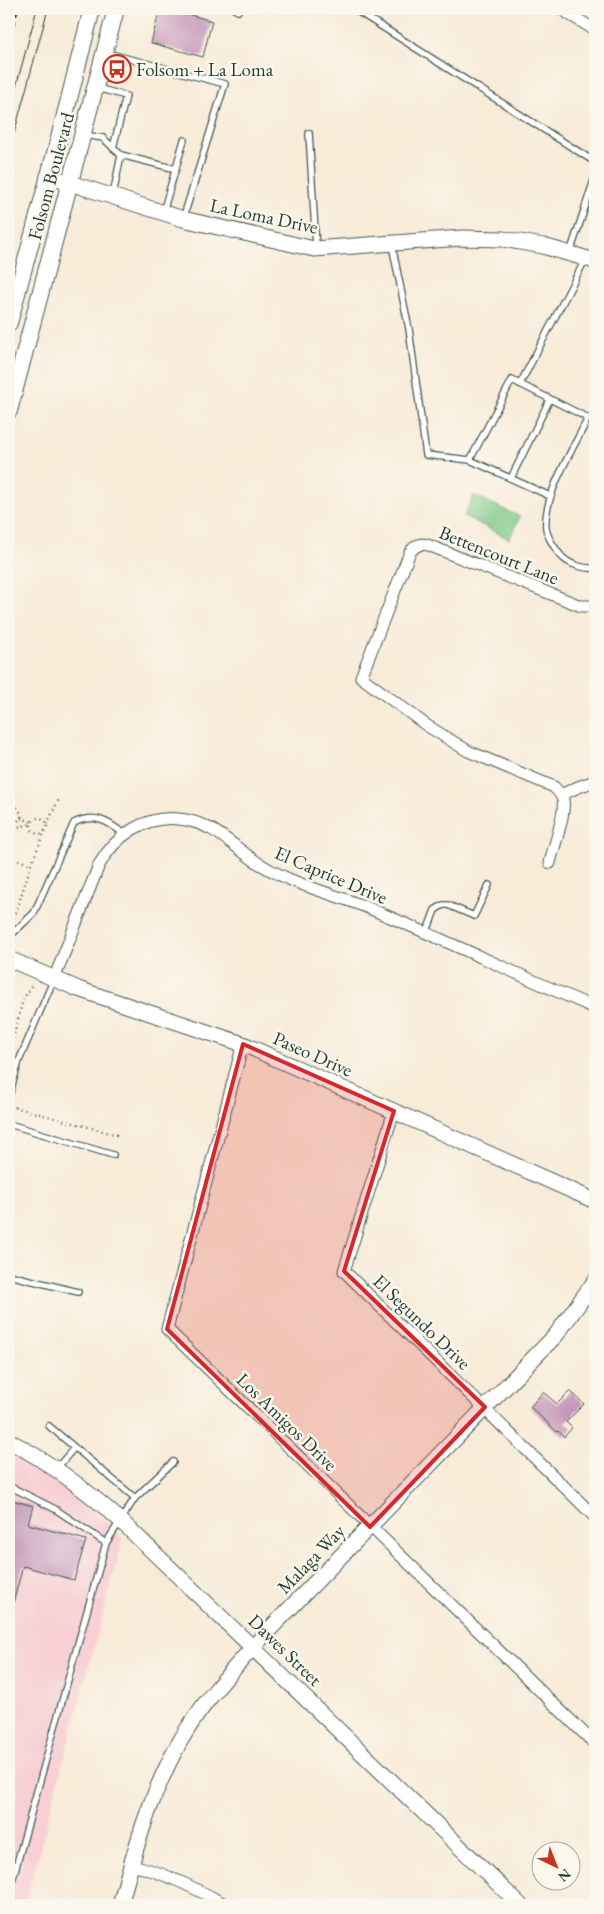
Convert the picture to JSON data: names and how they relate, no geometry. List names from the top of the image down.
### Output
{
  "streets": {
    "main road": ["Folsom Boulevard"],
    "street": [
      "La Loma Drive",
      "Bettencourt Lane",
      "El Caprice Drive",
      "Paseo Drive",
      "El Segundo Drive",
      "Los Amigos Drive",
      "Malaga Way",
      "Dawes Street"
    ]
  },
  "crossings": [
    ["Folsom Boulevard", "La Loma Drive"],
    ["El Caprice Drive", "Paseo Drive"],
    ["Paseo Drive", "El Segundo Drive"],
    ["Paseo Drive", "Los Amigos Drive"],
    ["El Segundo Drive", "Malaga Way"],
    ["Los Amigos Drive", "Malaga Way"],
    ["Malaga Way", "Dawes Street"]
  ],
  "places": {
    "bus stop": ["Folsom + La Loma"]
  },
  "north": "bottom right"
}
